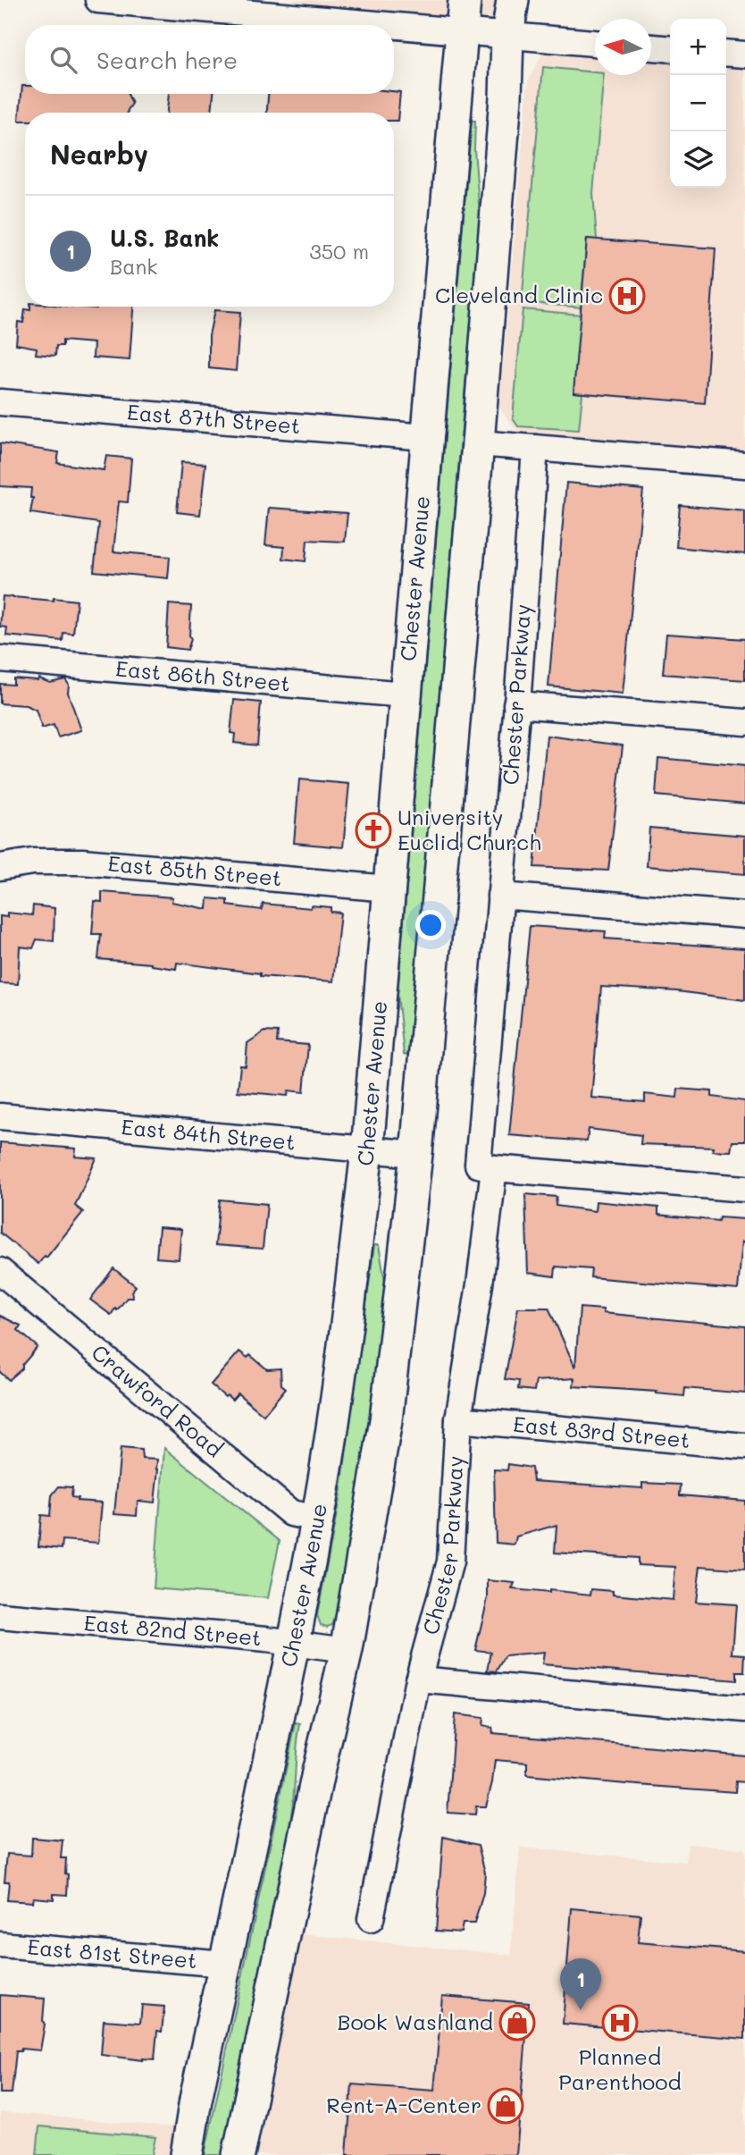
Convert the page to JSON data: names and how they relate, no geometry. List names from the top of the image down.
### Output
{
  "streets": {
    "main road": ["Chester Avenue"],
    "street": [
      "East 87th Street",
      "East 86th Street",
      "Chester Parkway",
      "East 85th Street",
      "East 84th Street",
      "Crawford Road",
      "East 83rd Street",
      "East 82nd Street",
      "East 81st Street"
    ]
  },
  "crossings": [
    ["East 87th Street", "Chester Avenue"],
    ["Chester Avenue", "East 86th Street"],
    ["Chester Avenue", "East 85th Street"],
    ["Chester Avenue", "East 84th Street"],
    ["Chester Avenue", "Crawford Road"],
    ["Chester Avenue", "East 82nd Street"],
    ["Chester Avenue", "East 81st Street"],
    ["Chester Parkway", "East 83rd Street"]
  ],
  "places": {
    "hospital": ["Cleveland Clinic", "Planned Parenthood"],
    "church": ["University Euclid Church"],
    "shop": ["Book Washland", "Rent-A-Center"]
  },
  "north": "left",
  "page": {
    "map_buttons": ["+", "−"],
    "search": "Search here",
    "heading": "Nearby",
    "list": [
      {
        "mark": "1",
        "name": "U.S. Bank",
        "note": "Bank",
        "value": "350 m"
      }
    ],
    "pins": "1"
  }
}
